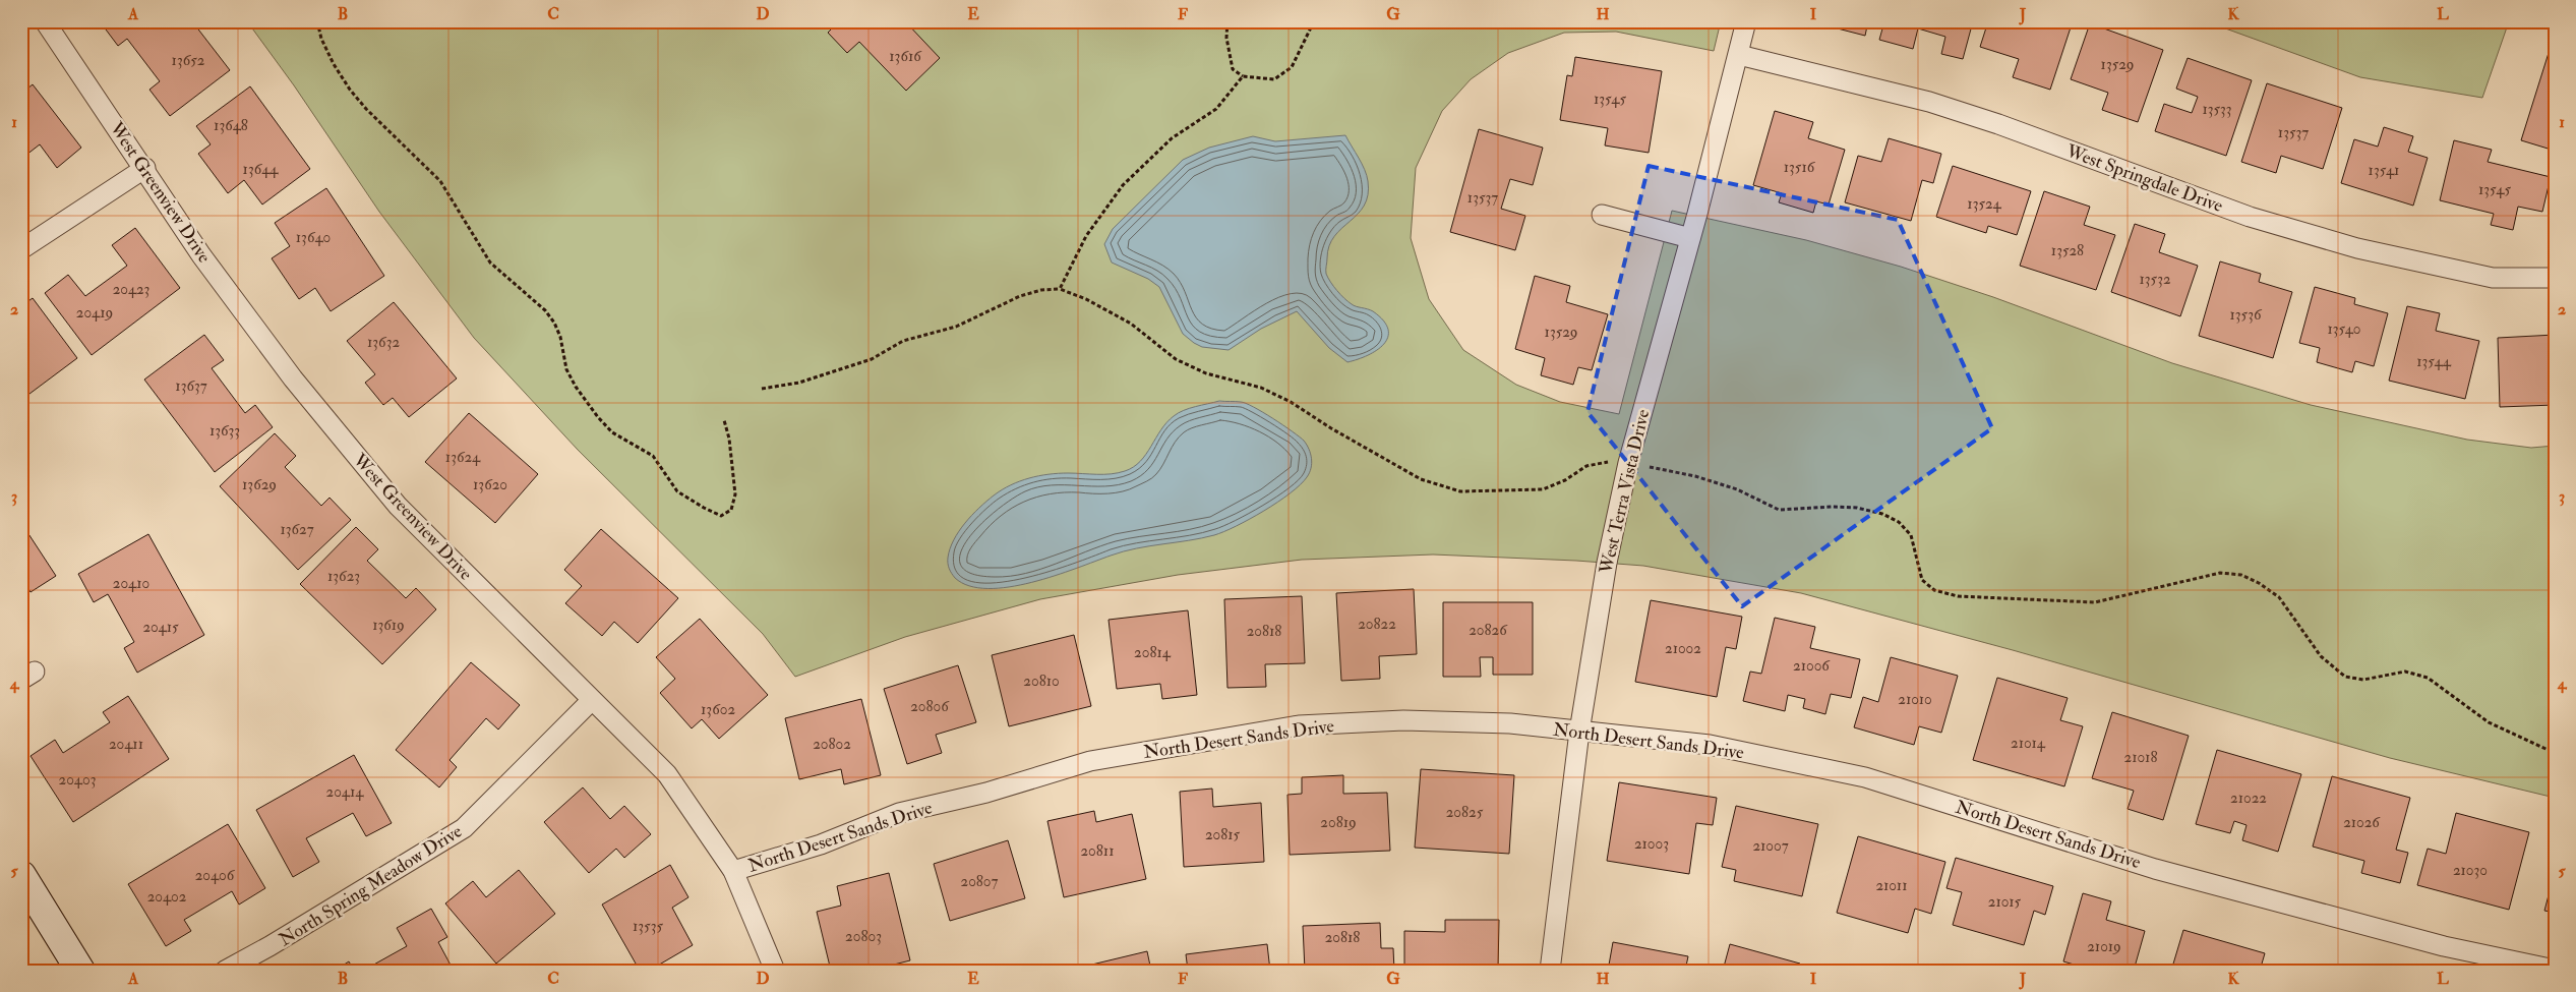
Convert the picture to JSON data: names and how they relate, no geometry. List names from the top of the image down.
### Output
{
  "streets": {
    "street": [
      "West Springdale Drive",
      "West Greenview Drive",
      "West Terra Vista Drive",
      "North Desert Sands Drive",
      "North Spring Meadow Drive"
    ]
  },
  "crossings": [
    ["West Springdale Drive", "West Terra Vista Drive"],
    ["West Greenview Drive", "North Desert Sands Drive"],
    ["West Greenview Drive", "North Spring Meadow Drive"],
    ["West Terra Vista Drive", "North Desert Sands Drive"]
  ],
  "house_numbers": [
    "13616",
    "13652",
    "13529",
    "13545",
    "13533",
    "13648",
    "13537",
    "13516",
    "13644",
    "13541",
    "13545",
    "13537",
    "13524",
    "13640",
    "13528",
    "13532",
    "20423",
    "20419",
    "13536",
    "13540",
    "13529",
    "13632",
    "13544",
    "13637",
    "13633",
    "13624",
    "13629",
    "13620",
    "13627",
    "13623",
    "20410",
    "20822",
    "13619",
    "20415",
    "20826",
    "20818",
    "21002",
    "20814",
    "21006",
    "20810",
    "21010",
    "20806",
    "13602",
    "21014",
    "20411",
    "20802",
    "21018",
    "20403",
    "20414",
    "21022",
    "20825",
    "20819",
    "21026",
    "20815",
    "21003",
    "21007",
    "20811",
    "21030",
    "20406",
    "20807",
    "21011",
    "20402",
    "21015",
    "13535",
    "20803",
    "20818",
    "21019"
  ],
  "grid": {
    "columns": [
      "A",
      "B",
      "C",
      "D",
      "E",
      "F",
      "G",
      "H",
      "I",
      "J",
      "K",
      "L"
    ],
    "rows": [
      "1",
      "2",
      "3",
      "4",
      "5"
    ]
  }
}
